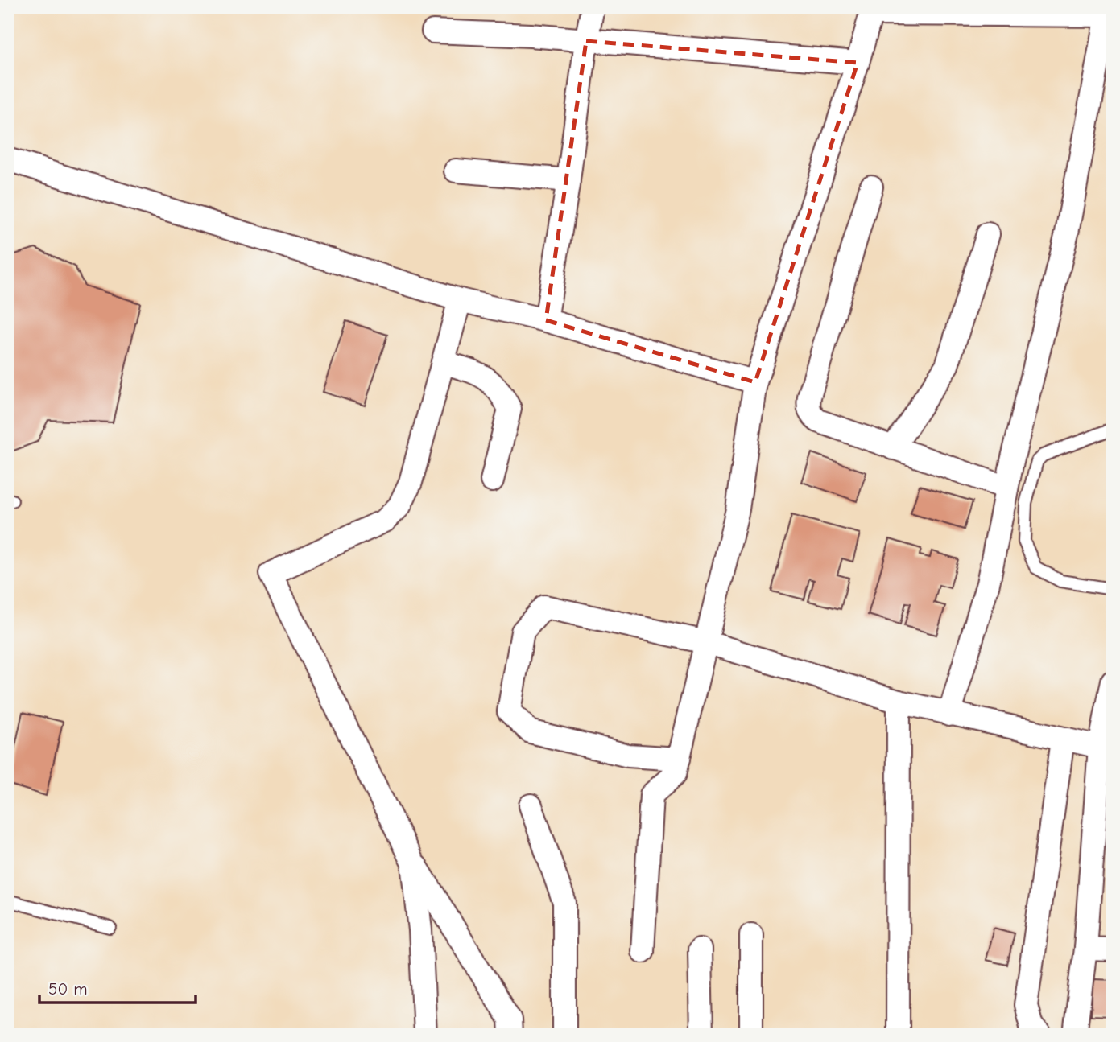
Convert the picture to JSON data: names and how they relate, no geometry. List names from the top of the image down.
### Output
{
  "scale_bar": "50 m"
}
